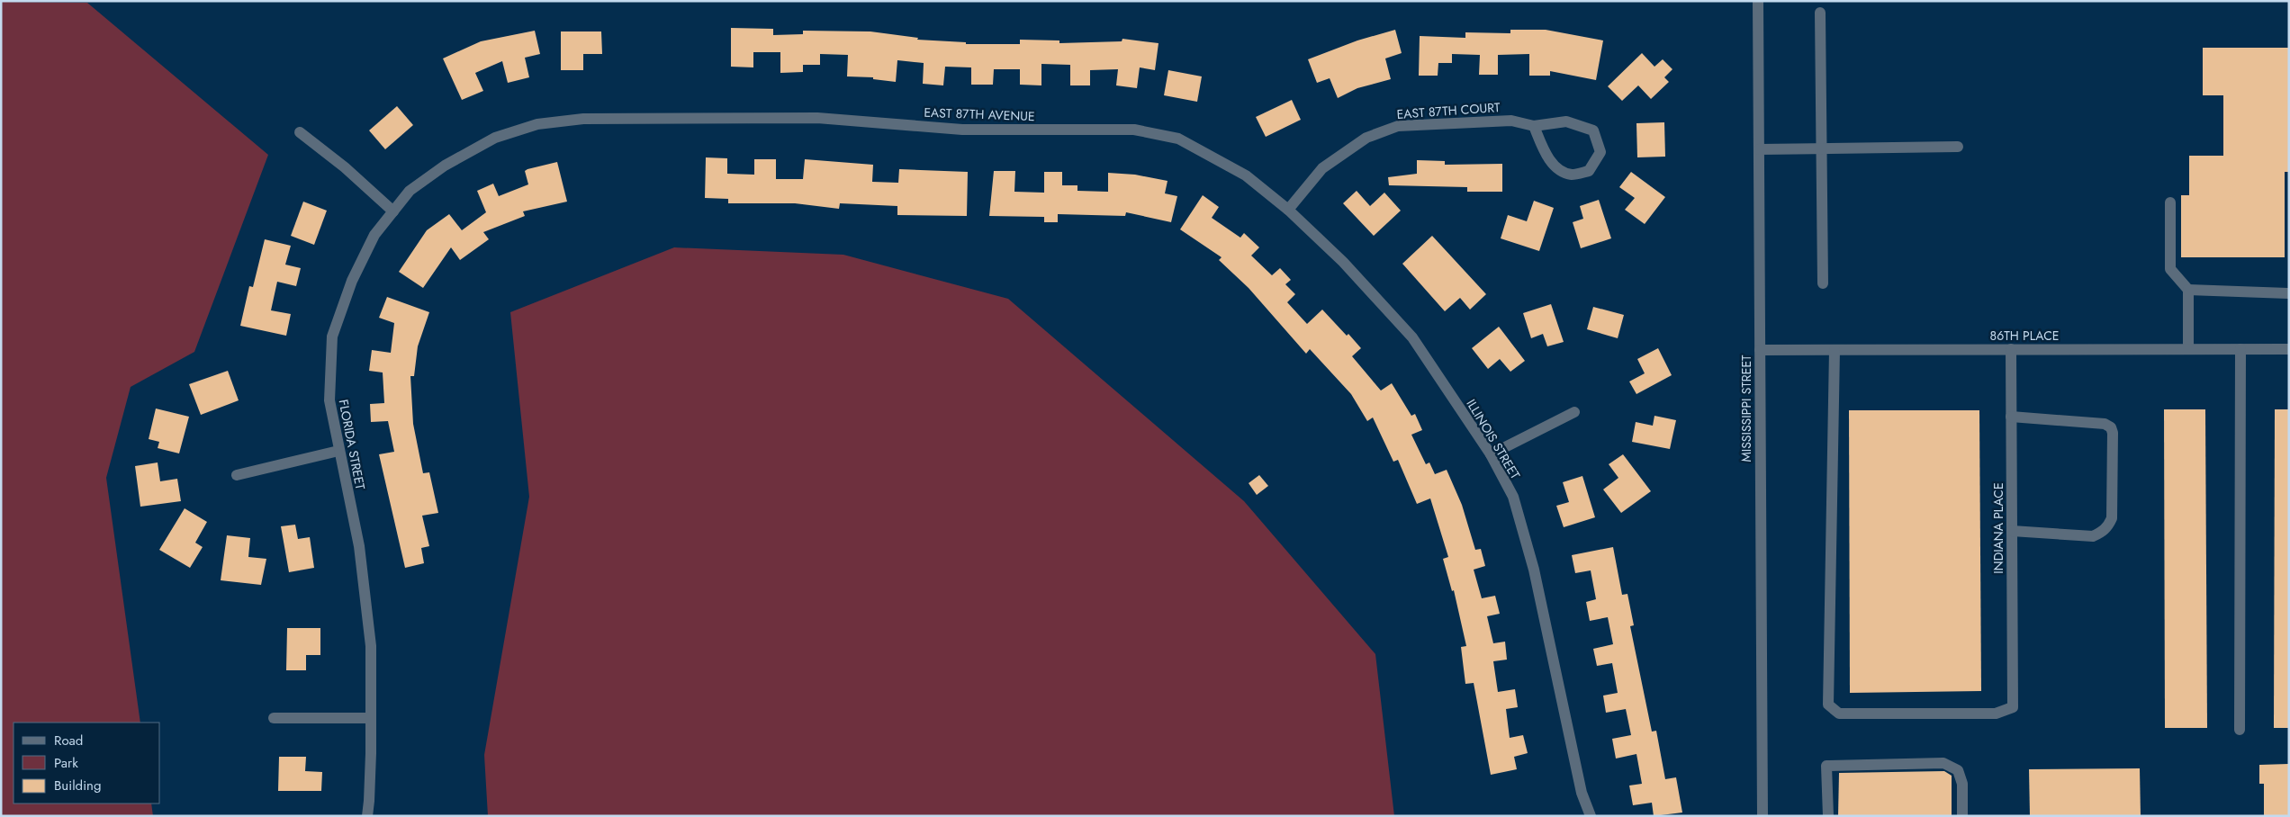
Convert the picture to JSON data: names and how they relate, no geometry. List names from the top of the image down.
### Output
{
  "streets": {
    "street": [
      "EAST 87TH COURT",
      "EAST 87TH AVENUE",
      "86TH PLACE",
      "MISSISSIPPI STREET",
      "ILLINOIS STREET",
      "FLORIDA STREET",
      "INDIANA PLACE"
    ]
  },
  "crossings": [
    ["EAST 87TH COURT", "EAST 87TH AVENUE"],
    ["EAST 87TH COURT", "ILLINOIS STREET"],
    ["EAST 87TH AVENUE", "ILLINOIS STREET"],
    ["EAST 87TH AVENUE", "FLORIDA STREET"],
    ["86TH PLACE", "MISSISSIPPI STREET"],
    ["86TH PLACE", "INDIANA PLACE"]
  ],
  "legend": ["Road", "Park", "Building"]
}
